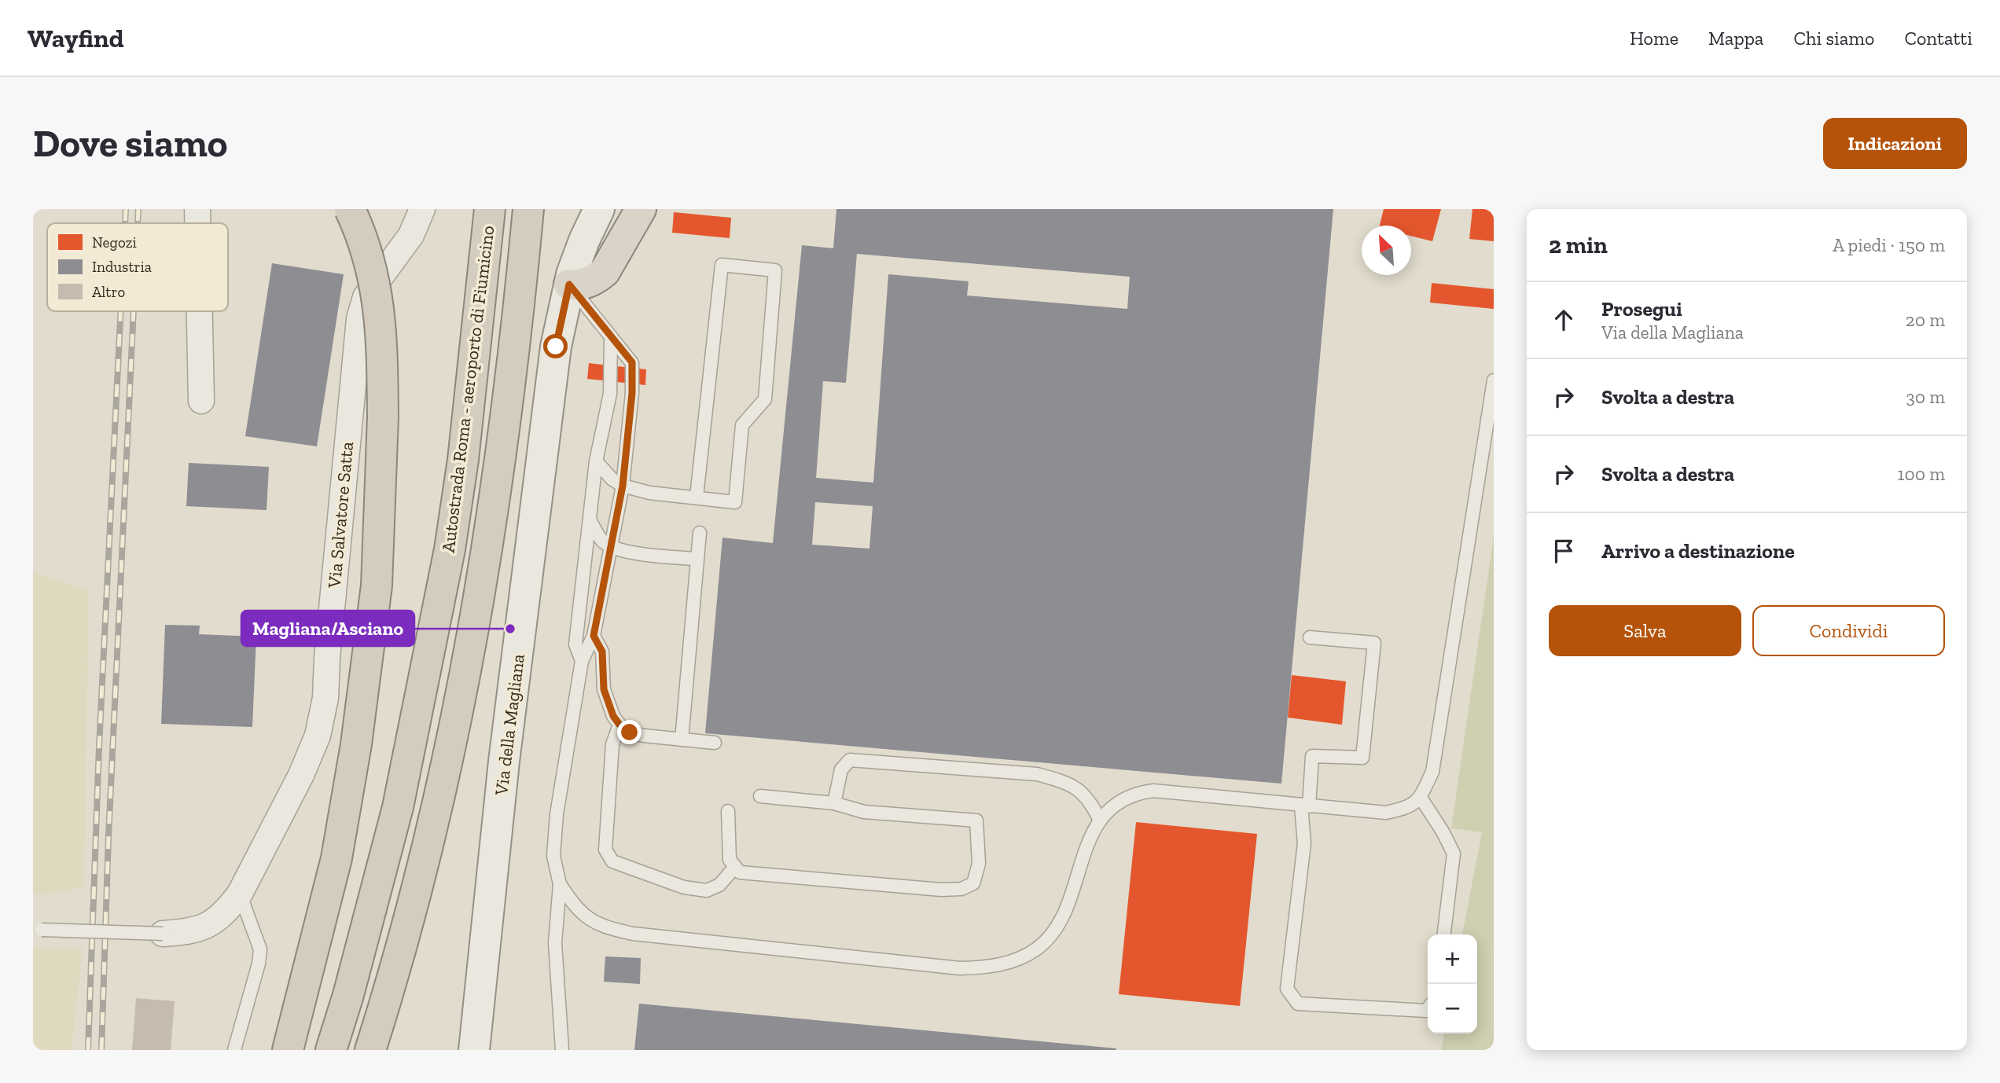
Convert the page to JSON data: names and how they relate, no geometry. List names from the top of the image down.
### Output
{
  "streets": {
    "highway": ["Autostrada Roma - aeroporto di Fiumicino"],
    "main road": ["Via della Magliana"],
    "street": ["Via Salvatore Satta"]
  },
  "places": ["Magliana/Asciano"],
  "legend": ["Negozi", "Industria", "Altro"],
  "north": "top left",
  "page": {
    "header": "Wayfind",
    "nav": [
      "Home",
      "Mappa",
      "Chi siamo",
      "Contatti"
    ],
    "buttons": [
      "Indicazioni",
      ["Salva", "Condividi"]
    ],
    "title": "Dove siamo",
    "heading": ["2 min", "A piedi · 150 m"],
    "list": [
      ["Prosegui", "Via della Magliana", "20 m"],
      ["Svolta a destra", "30 m"],
      ["Svolta a destra", "100 m"],
      "Arrivo a destinazione"
    ],
    "map_buttons": ["+", "−"]
  }
}
